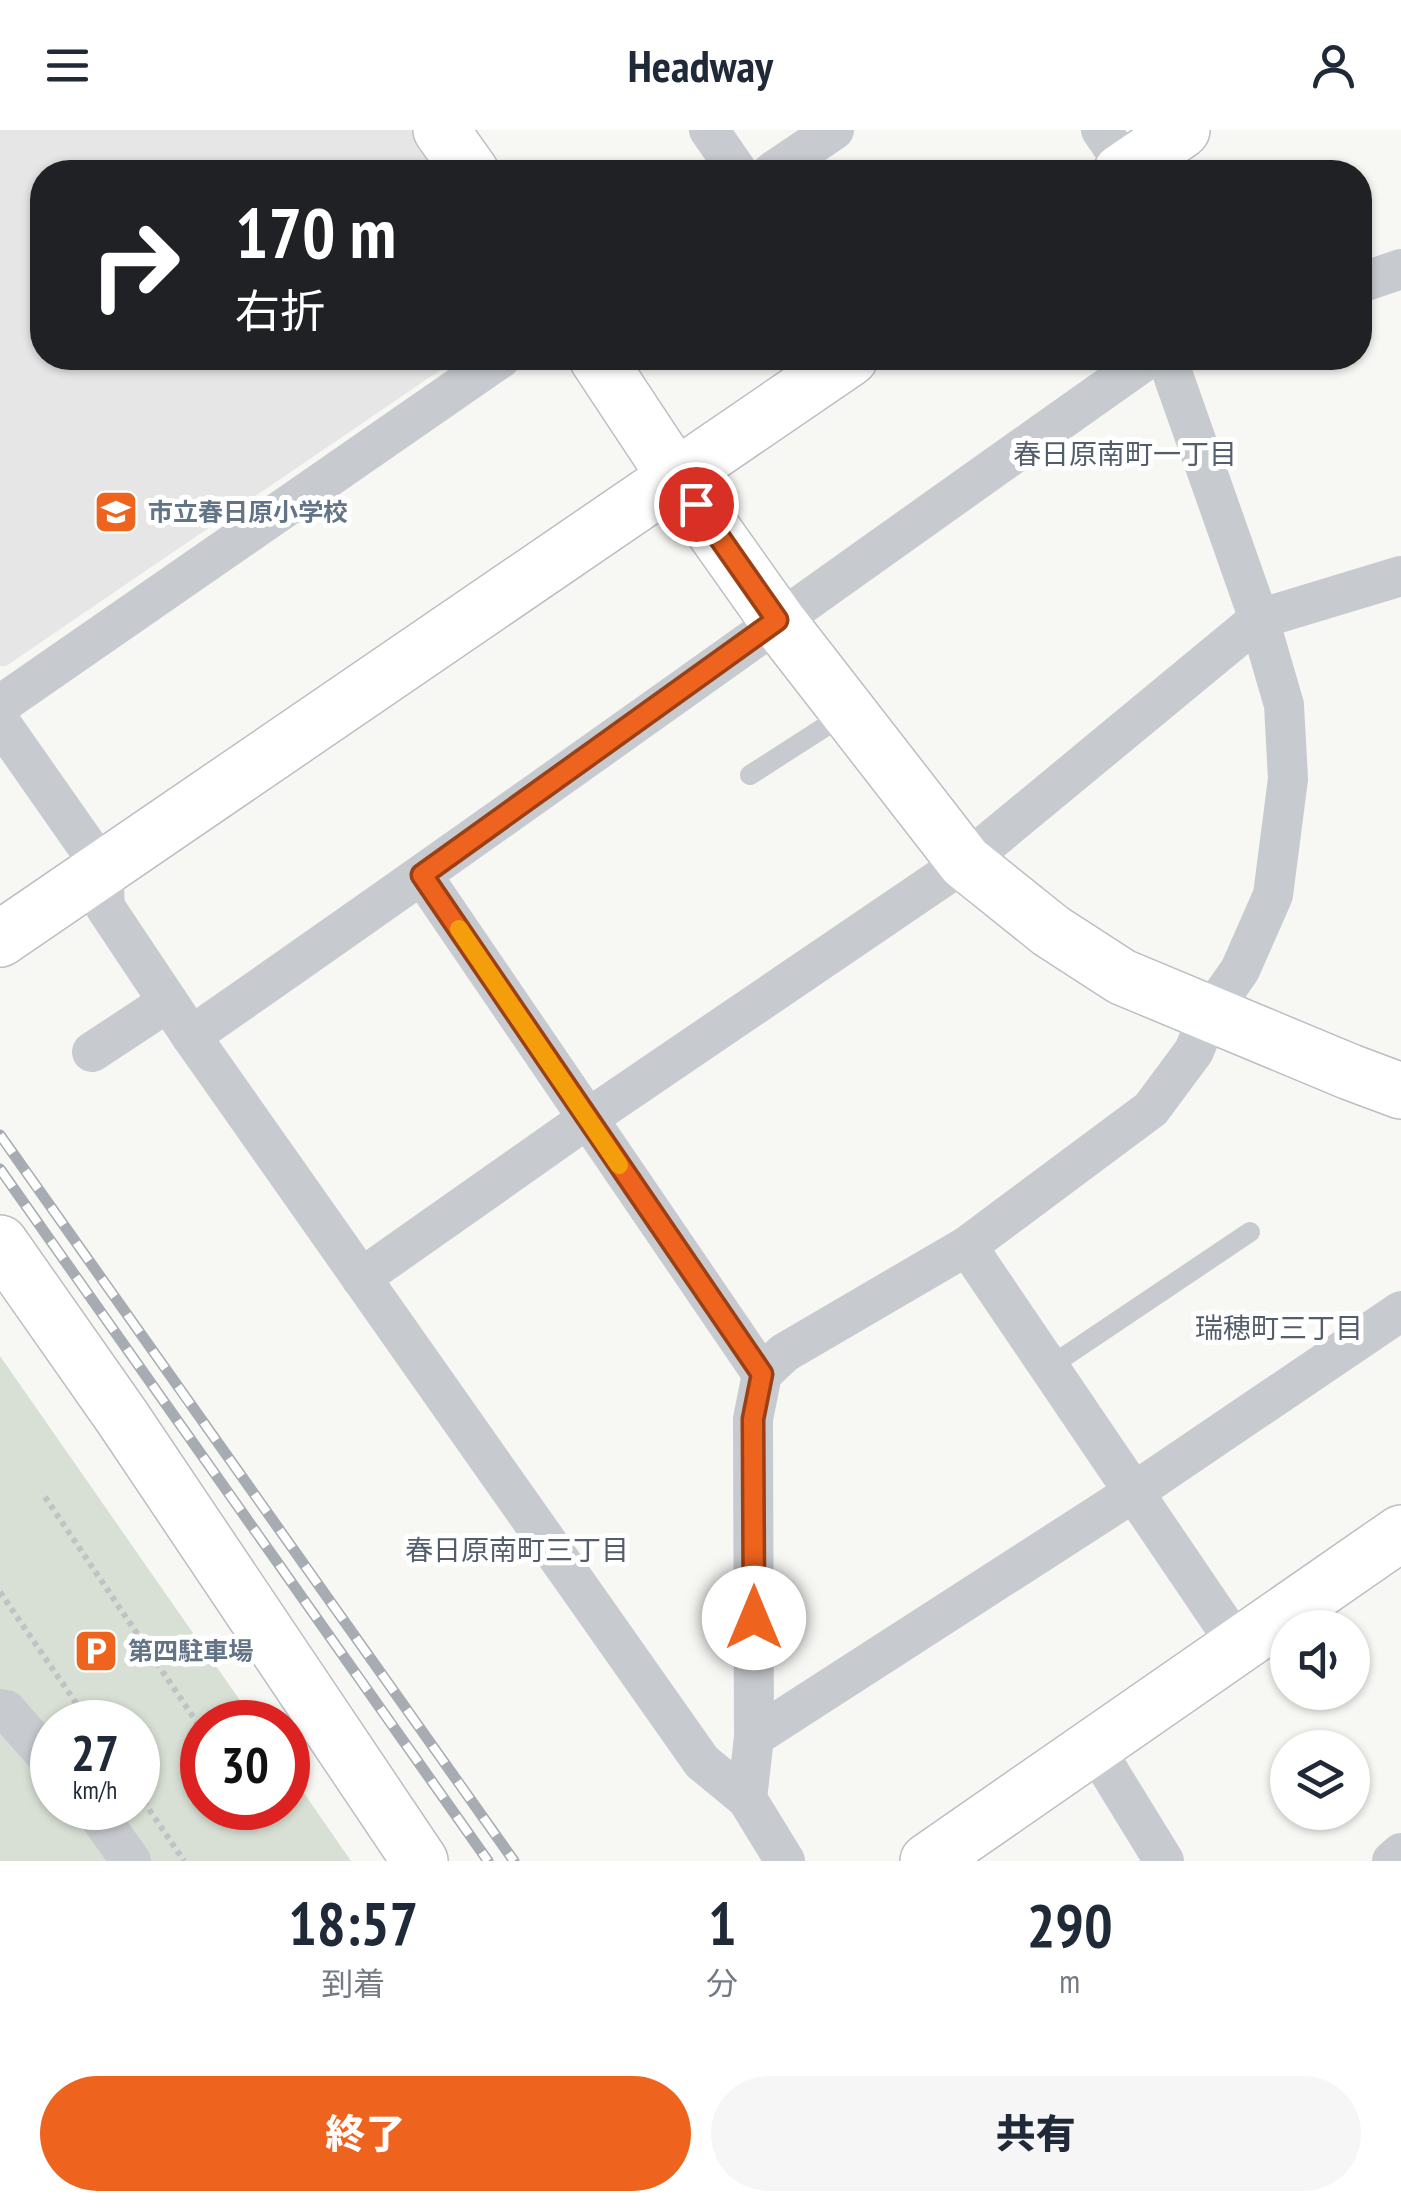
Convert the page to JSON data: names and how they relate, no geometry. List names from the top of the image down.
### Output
{
  "districts": ["春日原南町一丁目", "瑞穂町三丁目", "春日原南町三丁目"],
  "places": {
    "school or university": ["市立春日原小学校"],
    "parking": ["第四駐車場"]
  },
  "page": {
    "header": "Headway",
    "turn": ["170 m", "右折"],
    "speed": "27 km/h",
    "limit": "30",
    "eta": [
      "18:57",
      "到着",
      "1",
      "分",
      "290",
      "m"
    ],
    "buttons": ["終了", "共有"]
  }
}
